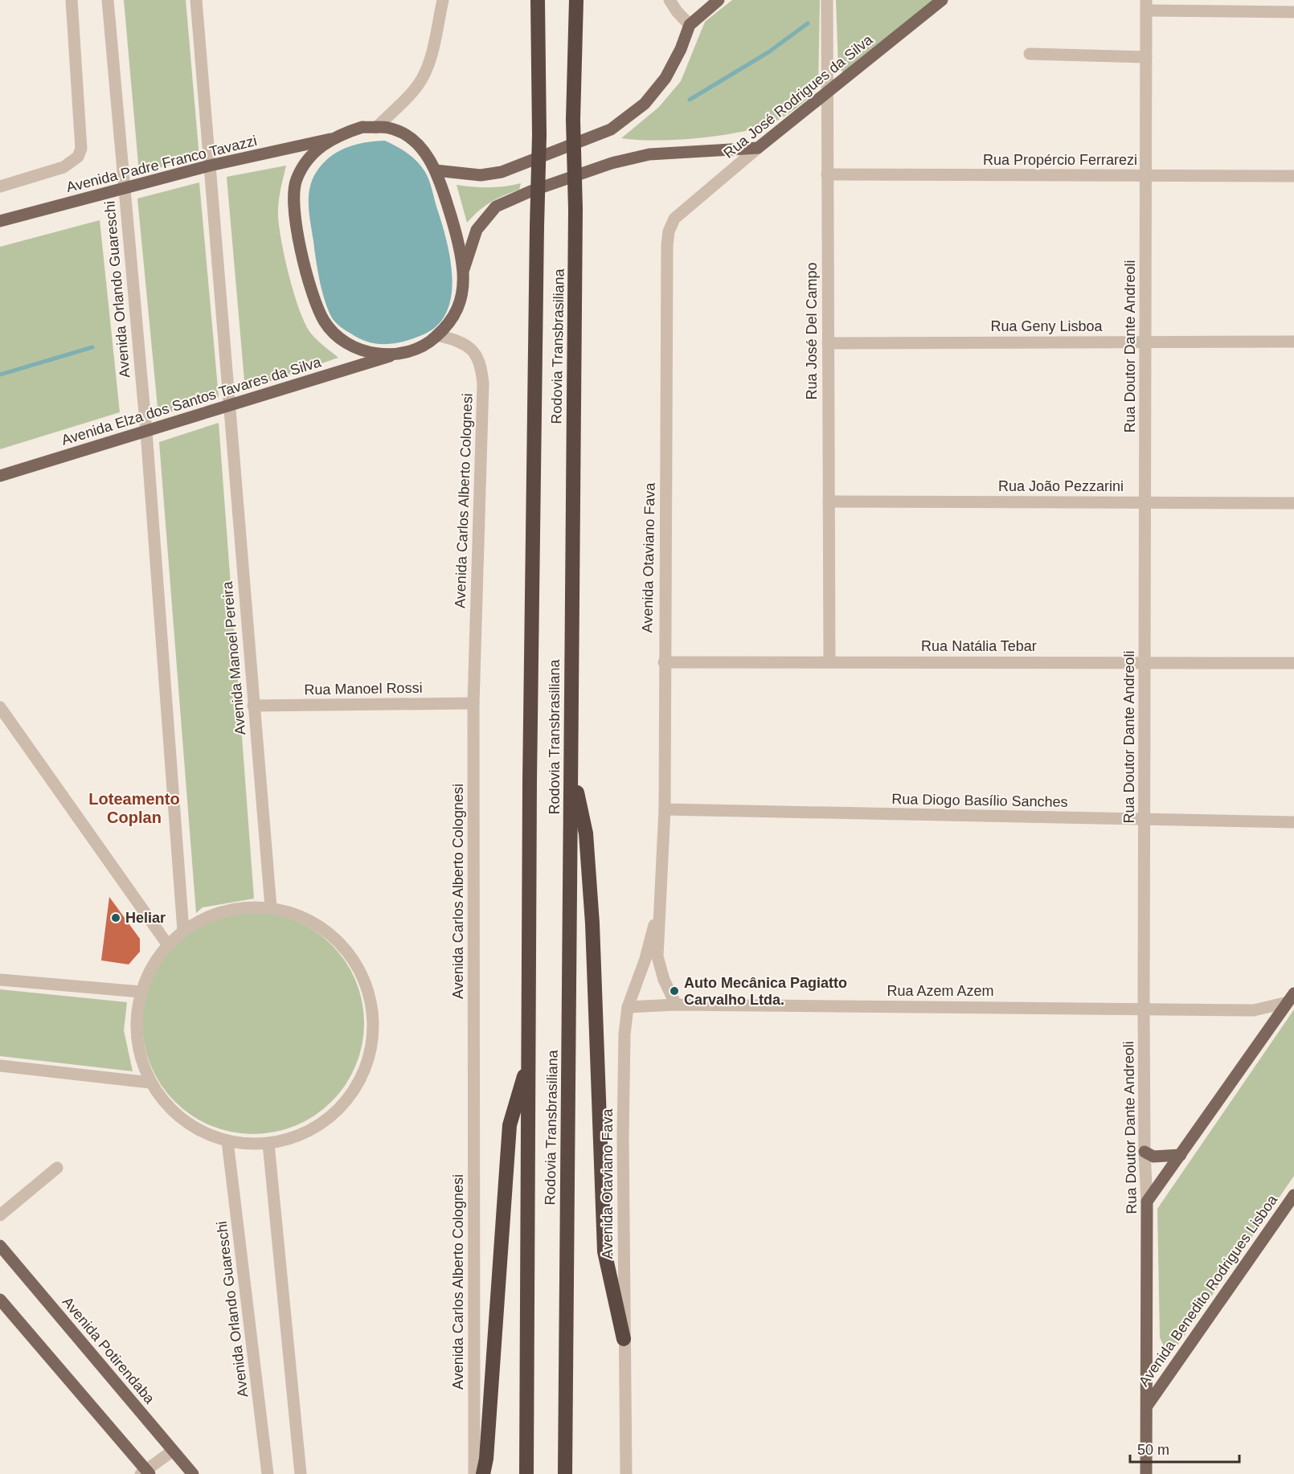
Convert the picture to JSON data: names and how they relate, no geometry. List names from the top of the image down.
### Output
{
  "streets": {
    "highway": ["Rodovia Transbrasiliana"],
    "main road": [
      "Rua José Rodrigues da Silva",
      "Avenida Padre Franco Tavazzi",
      "Rua Doutor Dante Andreoli",
      "Avenida Elza dos Santos Tavares da Silva",
      "Avenida Benedito Rodrigues Lisboa",
      "Avenida Potirendaba"
    ],
    "street": [
      "Rua Propércio Ferrarezi",
      "Avenida Orlando Guareschi",
      "Rua Geny Lisboa",
      "Rua José Del Campo",
      "Rua João Pezzarini",
      "Avenida Carlos Alberto Colognesi",
      "Avenida Otaviano Fava",
      "Rua Natália Tebar",
      "Avenida Manoel Pereira",
      "Rua Manoel Rossi",
      "Rua Diogo Basílio Sanches",
      "Rua Azem Azem"
    ]
  },
  "crossings": [
    ["Rua José Rodrigues da Silva", "Rua José Del Campo"],
    ["Rua José Rodrigues da Silva", "Avenida Otaviano Fava"],
    ["Rua Propércio Ferrarezi", "Rua José Del Campo"],
    ["Rua Propércio Ferrarezi", "Rua Doutor Dante Andreoli"],
    ["Avenida Padre Franco Tavazzi", "Avenida Orlando Guareschi"],
    ["Avenida Padre Franco Tavazzi", "Avenida Elza dos Santos Tavares da Silva"],
    ["Avenida Orlando Guareschi", "Avenida Elza dos Santos Tavares da Silva"],
    ["Rua Geny Lisboa", "Rua José Del Campo"],
    ["Rua Geny Lisboa", "Rua Doutor Dante Andreoli"],
    ["Rua José Del Campo", "Rua João Pezzarini"],
    ["Rua José Del Campo", "Rua Natália Tebar"],
    ["Rua Doutor Dante Andreoli", "Rua João Pezzarini"],
    ["Rua Doutor Dante Andreoli", "Rua Natália Tebar"],
    ["Rua Doutor Dante Andreoli", "Rua Diogo Basílio Sanches"],
    ["Rua Doutor Dante Andreoli", "Rua Azem Azem"],
    ["Rua Doutor Dante Andreoli", "Avenida Benedito Rodrigues Lisboa"],
    ["Avenida Elza dos Santos Tavares da Silva", "Avenida Carlos Alberto Colognesi"],
    ["Avenida Elza dos Santos Tavares da Silva", "Avenida Manoel Pereira"],
    ["Avenida Carlos Alberto Colognesi", "Rua Manoel Rossi"],
    ["Avenida Otaviano Fava", "Rua Natália Tebar"],
    ["Avenida Otaviano Fava", "Rua Diogo Basílio Sanches"],
    ["Avenida Otaviano Fava", "Rua Azem Azem"],
    ["Avenida Manoel Pereira", "Rua Manoel Rossi"]
  ],
  "districts": ["Loteamento Coplan"],
  "places": ["Heliar", "Auto Mecânica Pagiatto Carvalho Ltda."],
  "scale_bar": "50 m"
}
